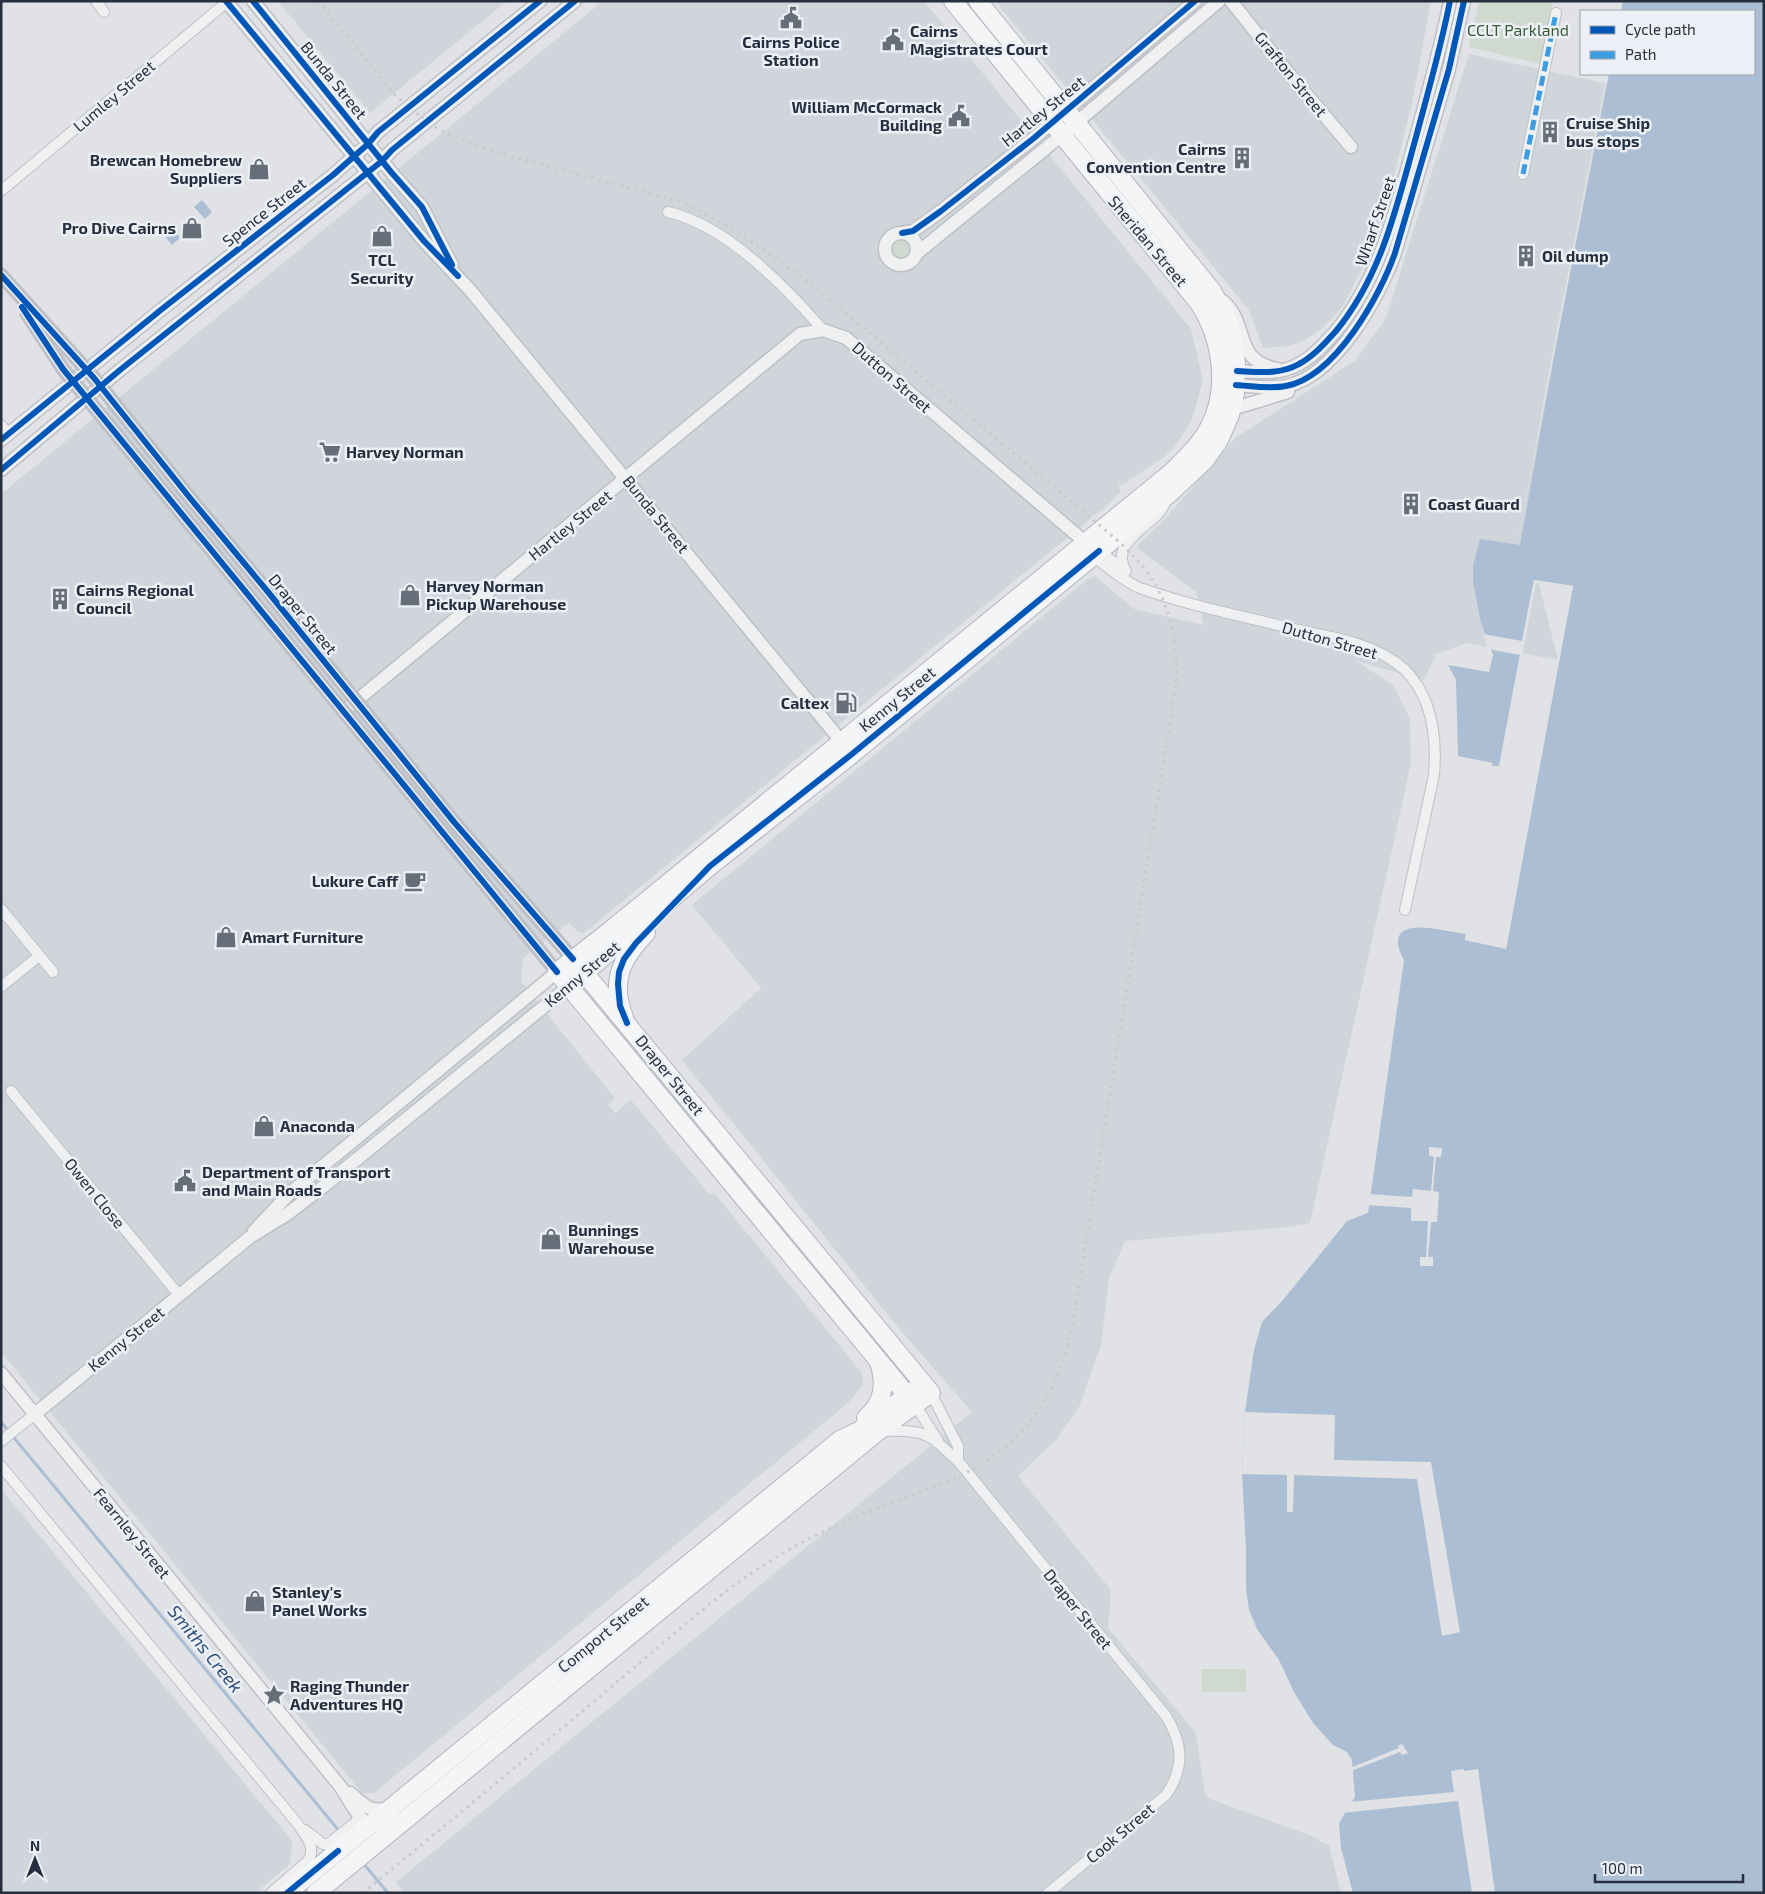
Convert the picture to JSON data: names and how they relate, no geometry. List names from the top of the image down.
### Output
{
  "streets": {
    "highway": [
      "Sheridan Street",
      "Draper Street",
      "Kenny Street",
      "Comport Street"
    ],
    "street": [
      "Grafton Street",
      "Bunda Street",
      "Lumley Street",
      "Hartley Street",
      "Spence Street",
      "Wharf Street",
      "Dutton Street",
      "Owen Close",
      "Fearnley Street",
      "Cook Street"
    ]
  },
  "crossings": [
    ["Bunda Street", "Lumley Street"],
    ["Bunda Street", "Hartley Street"],
    ["Bunda Street", "Spence Street"],
    ["Bunda Street", "Kenny Street"],
    ["Hartley Street", "Sheridan Street"],
    ["Hartley Street", "Dutton Street"],
    ["Hartley Street", "Draper Street"],
    ["Spence Street", "Draper Street"],
    ["Wharf Street", "Sheridan Street"],
    ["Wharf Street", "Kenny Street"],
    ["Sheridan Street", "Kenny Street"],
    ["Dutton Street", "Kenny Street"],
    ["Draper Street", "Kenny Street"],
    ["Draper Street", "Comport Street"],
    ["Draper Street", "Cook Street"],
    ["Kenny Street", "Owen Close"],
    ["Kenny Street", "Fearnley Street"],
    ["Fearnley Street", "Comport Street"]
  ],
  "water": ["Smiths Creek"],
  "parks": ["CCLT Parkland"],
  "places": {
    "public building": [
      "Cairns Police Station",
      "Cairns Magistrates Court",
      "William McCormack Building",
      "Department of Transport and Main Roads"
    ],
    "building": [
      "Cruise Ship bus stops",
      "Cairns Convention Centre",
      "Oil dump",
      "Coast Guard",
      "Cairns Regional Council"
    ],
    "shop": [
      "Brewcan Homebrew Suppliers",
      "Pro Dive Cairns",
      "TCL Security",
      "Harvey Norman Pickup Warehouse",
      "Amart Furniture",
      "Anaconda",
      "Bunnings Warehouse",
      "Stanley's Panel Works"
    ],
    "supermarket": ["Harvey Norman"],
    "fuel station": ["Caltex"],
    "cafe": ["Lukure Caff"],
    "place": ["Raging Thunder Adventures HQ"]
  },
  "legend": ["Cycle path", "Path"],
  "scale_bar": "100 m",
  "north": "top"
}
